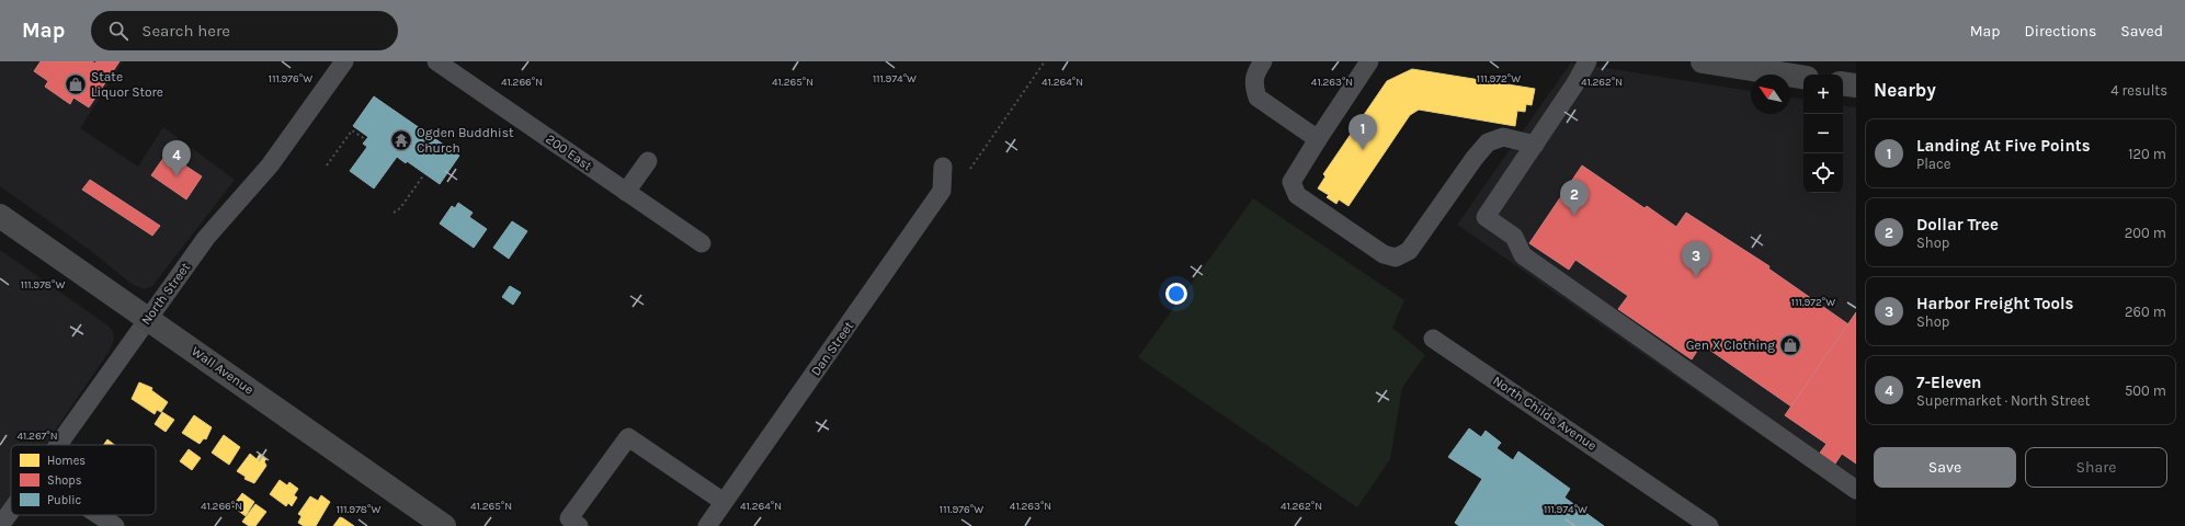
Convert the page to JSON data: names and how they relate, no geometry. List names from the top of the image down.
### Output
{
  "streets": {
    "main road": ["Wall Avenue"],
    "street": [
      "200 East",
      "North Street",
      "Dan Street",
      "North Childs Avenue"
    ]
  },
  "crossings": [
    ["North Street", "Wall Avenue"]
  ],
  "places": {
    "shop": ["State Liquor Store", "Gen X Clothing"],
    "temple": ["Ogden Buddhist Church"]
  },
  "legend": ["Homes", "Shops", "Public"],
  "north": "top left",
  "page": {
    "header": "Map",
    "search": "Search here",
    "nav": ["Map", "Directions", "Saved"],
    "heading": ["Nearby", "4 results"],
    "map_buttons": ["+", "−"],
    "pins": [
      "1",
      "4",
      "2",
      "3"
    ],
    "list": [
      {
        "mark": "1",
        "name": "Landing At Five Points",
        "note": "Place",
        "value": "120 m"
      },
      {
        "mark": "2",
        "name": "Dollar Tree",
        "note": "Shop",
        "value": "200 m"
      },
      {
        "mark": "3",
        "name": "Harbor Freight Tools",
        "note": "Shop",
        "value": "260 m"
      },
      {
        "mark": "4",
        "name": "7-Eleven",
        "note": "Supermarket · North Street",
        "value": "500 m"
      }
    ],
    "buttons": ["Save", "Share"]
  },
  "coordinates": [
    "111.972°W",
    "111.976°W",
    "111.974°W",
    "41.266°N",
    "41.265°N",
    "41.264°N",
    "41.263°N",
    "41.262°N",
    "111.978°W",
    "41.267°N"
  ]
}
